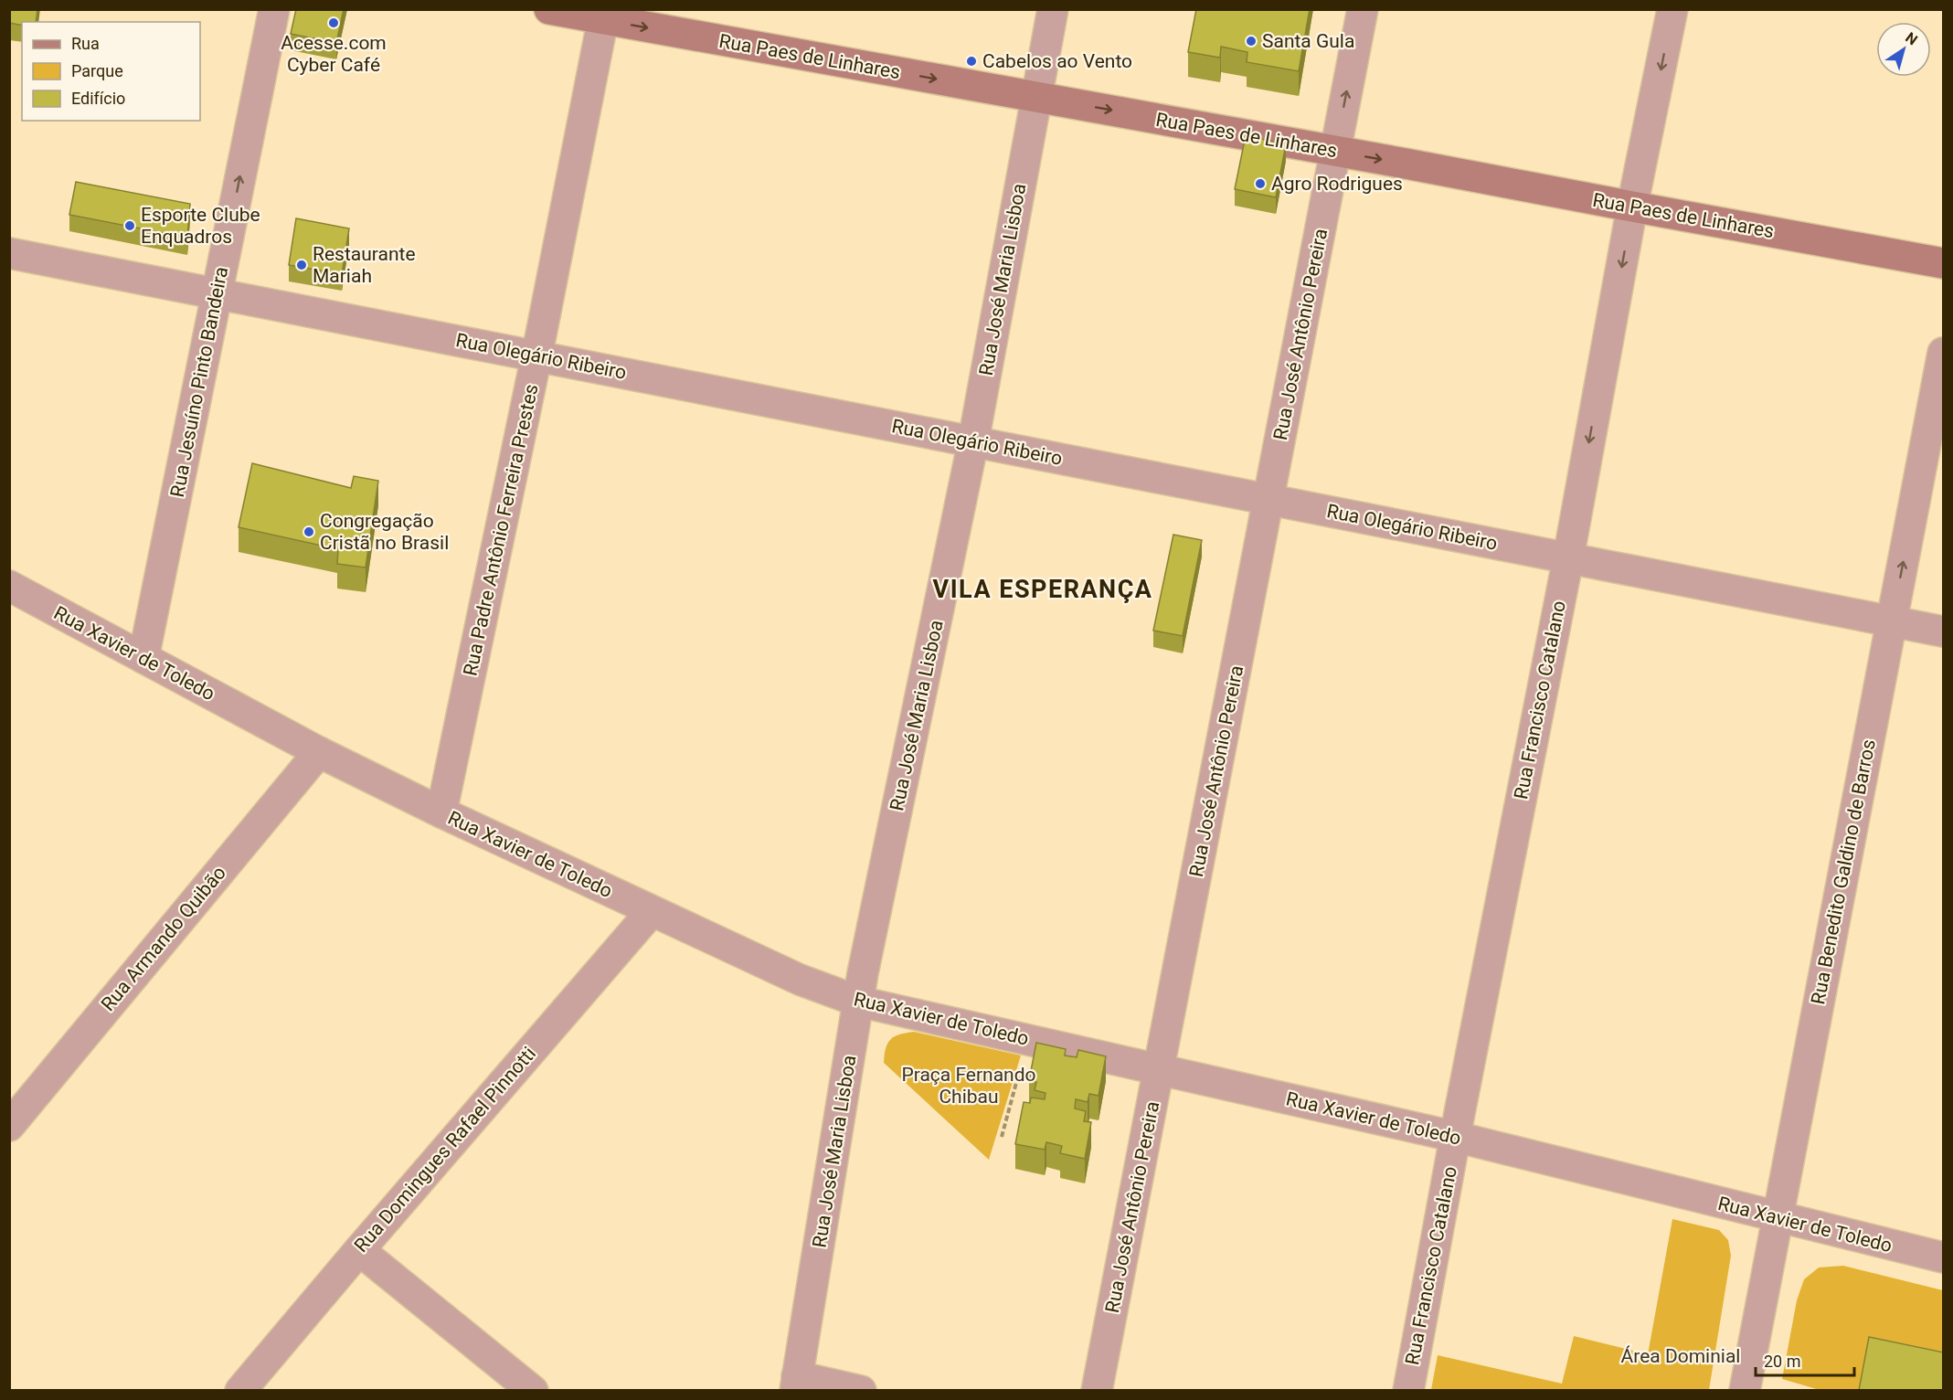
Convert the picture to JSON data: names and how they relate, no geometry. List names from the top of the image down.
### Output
{
  "streets": {
    "street": [
      "Rua Paes de Linhares",
      "Rua José Maria Lisboa",
      "Rua José Antônio Pereira",
      "Rua Olegário Ribeiro",
      "Rua Jesuíno Pinto Bandeira",
      "Rua Padre Antônio Ferreira Prestes",
      "Rua Xavier de Toledo",
      "Rua Francisco Catalano",
      "Rua Benedito Galdino de Barros",
      "Rua Armando Quibão",
      "Rua Domingues Rafael Pinnotti"
    ]
  },
  "crossings": [
    ["Rua Paes de Linhares", "Rua José Maria Lisboa"],
    ["Rua Paes de Linhares", "Rua José Antônio Pereira"],
    ["Rua Paes de Linhares", "Rua Padre Antônio Ferreira Prestes"],
    ["Rua Paes de Linhares", "Rua Francisco Catalano"],
    ["Rua José Maria Lisboa", "Rua Olegário Ribeiro"],
    ["Rua José Maria Lisboa", "Rua Xavier de Toledo"],
    ["Rua José Antônio Pereira", "Rua Olegário Ribeiro"],
    ["Rua José Antônio Pereira", "Rua Xavier de Toledo"],
    ["Rua Olegário Ribeiro", "Rua Jesuíno Pinto Bandeira"],
    ["Rua Olegário Ribeiro", "Rua Padre Antônio Ferreira Prestes"],
    ["Rua Olegário Ribeiro", "Rua Francisco Catalano"],
    ["Rua Olegário Ribeiro", "Rua Benedito Galdino de Barros"],
    ["Rua Jesuíno Pinto Bandeira", "Rua Xavier de Toledo"],
    ["Rua Padre Antônio Ferreira Prestes", "Rua Xavier de Toledo"],
    ["Rua Xavier de Toledo", "Rua Francisco Catalano"],
    ["Rua Xavier de Toledo", "Rua Benedito Galdino de Barros"],
    ["Rua Xavier de Toledo", "Rua Armando Quibão"],
    ["Rua Xavier de Toledo", "Rua Domingues Rafael Pinnotti"]
  ],
  "one_way": ["Rua Paes de Linhares", "Rua Jesuíno Pinto Bandeira", "Rua Francisco Catalano"],
  "districts": ["VILA ESPERANÇA"],
  "parks": ["Praça Fernando Chibau", "Área Dominial"],
  "places": [
    "Acesse.com Cyber Café",
    "Santa Gula",
    "Cabelos ao Vento",
    "Agro Rodrigues",
    "Esporte Clube Enquadros",
    "Restaurante Mariah",
    "Congregação Cristã no Brasil"
  ],
  "legend": ["Rua", "Parque", "Edifício"],
  "scale_bar": "20 m",
  "north": "top right"
}
